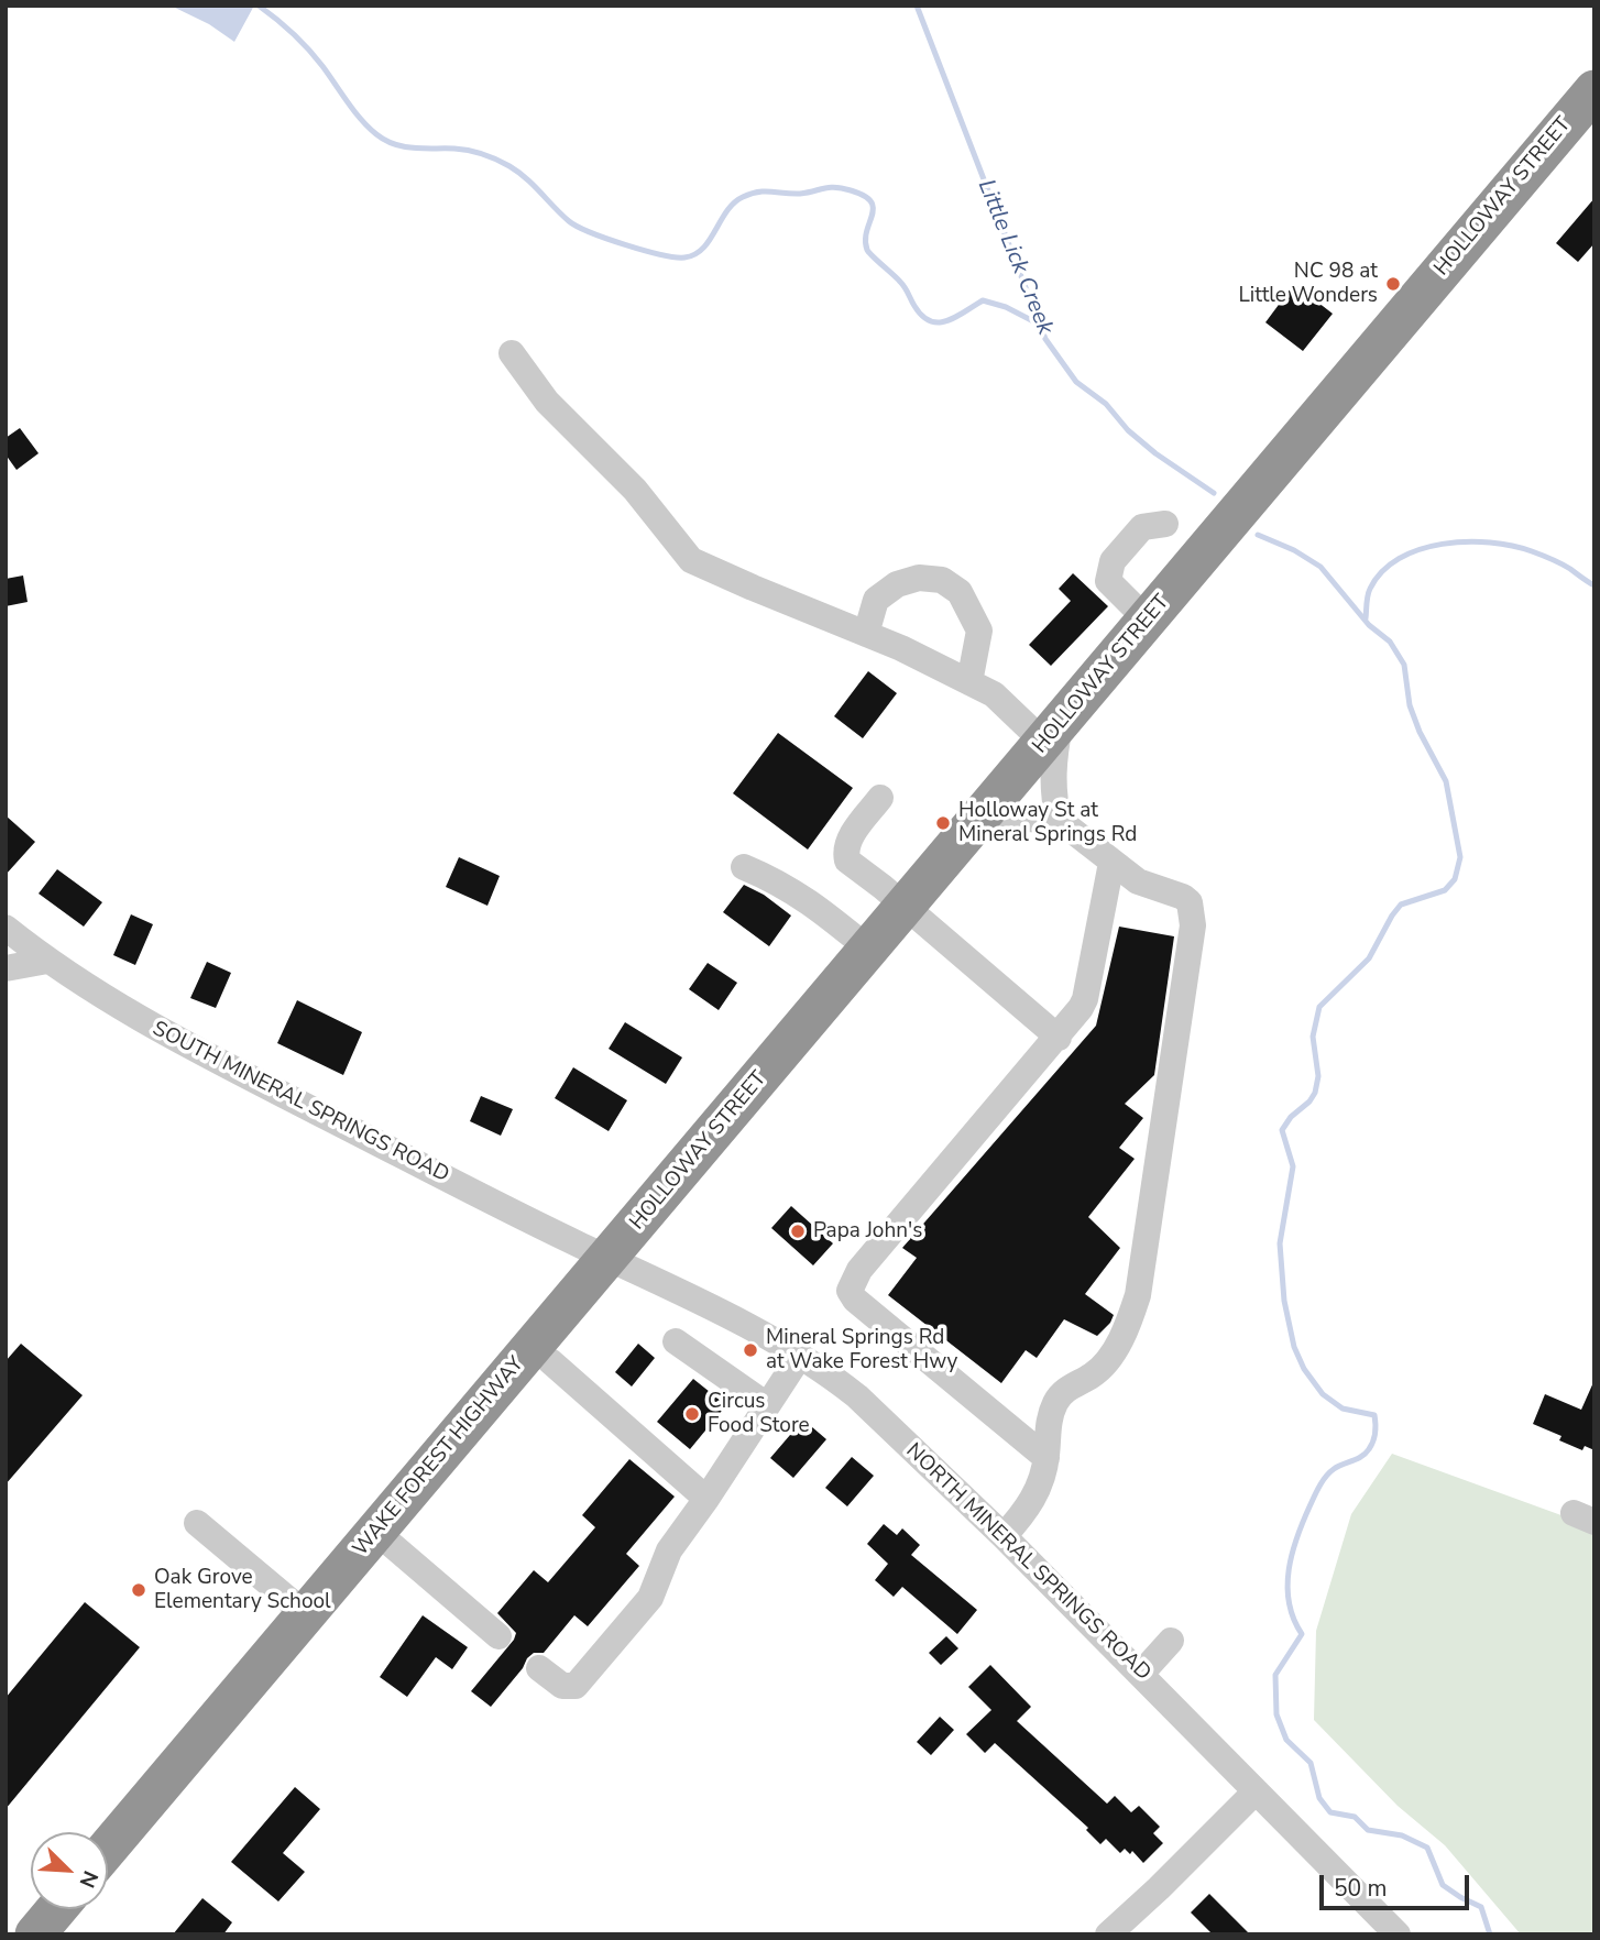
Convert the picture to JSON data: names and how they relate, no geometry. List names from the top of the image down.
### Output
{
  "streets": {
    "highway": ["HOLLOWAY STREET", "WAKE FOREST HIGHWAY"],
    "street": ["SOUTH MINERAL SPRINGS ROAD", "NORTH MINERAL SPRINGS ROAD"]
  },
  "crossings": [
    ["HOLLOWAY STREET", "SOUTH MINERAL SPRINGS ROAD"],
    ["HOLLOWAY STREET", "WAKE FOREST HIGHWAY"],
    ["HOLLOWAY STREET", "NORTH MINERAL SPRINGS ROAD"],
    ["SOUTH MINERAL SPRINGS ROAD", "WAKE FOREST HIGHWAY"],
    ["SOUTH MINERAL SPRINGS ROAD", "NORTH MINERAL SPRINGS ROAD"],
    ["WAKE FOREST HIGHWAY", "NORTH MINERAL SPRINGS ROAD"]
  ],
  "water": ["Little Lick Creek"],
  "places": [
    "NC 98 at Little Wonders",
    "Holloway St at Mineral Springs Rd",
    "Papa John's",
    "Mineral Springs Rd at Wake Forest Hwy",
    "Circus Food Store",
    "Oak Grove Elementary School"
  ],
  "scale_bar": "50 m",
  "north": "bottom right"
}
